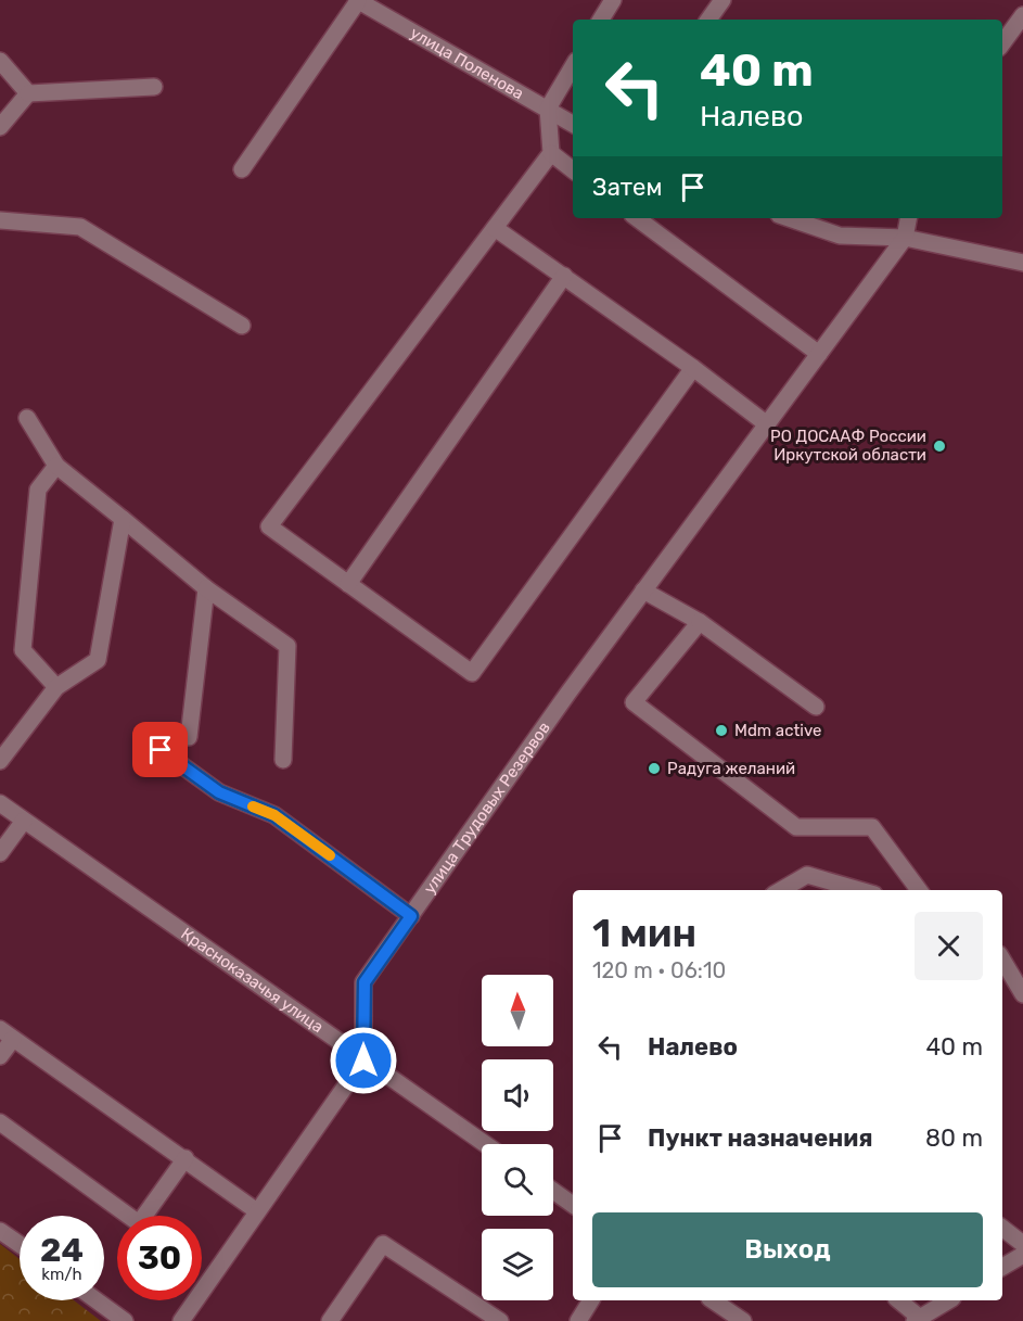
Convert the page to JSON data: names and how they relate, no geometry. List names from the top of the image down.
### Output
{
  "streets": {
    "street": ["улица Поленова", "улица Трудовых Резервов", "Красноказачья улица"]
  },
  "crossings": [
    ["улица Трудовых Резервов", "Красноказачья улица"]
  ],
  "places": ["РО ДОСААФ России Иркутской области", "Mdm active", "Радуга желаний"],
  "north": "top",
  "page": {
    "turn": ["40 m", "Налево"],
    "then": "Затем",
    "heading": ["1 мин", "120 m · 06:10"],
    "list": [
      {
        "name": "Налево",
        "value": "40 m"
      },
      {
        "name": "Пункт назначения",
        "value": "80 m"
      }
    ],
    "buttons": "Выход",
    "speed": "24 km/h",
    "limit": "30"
  }
}
